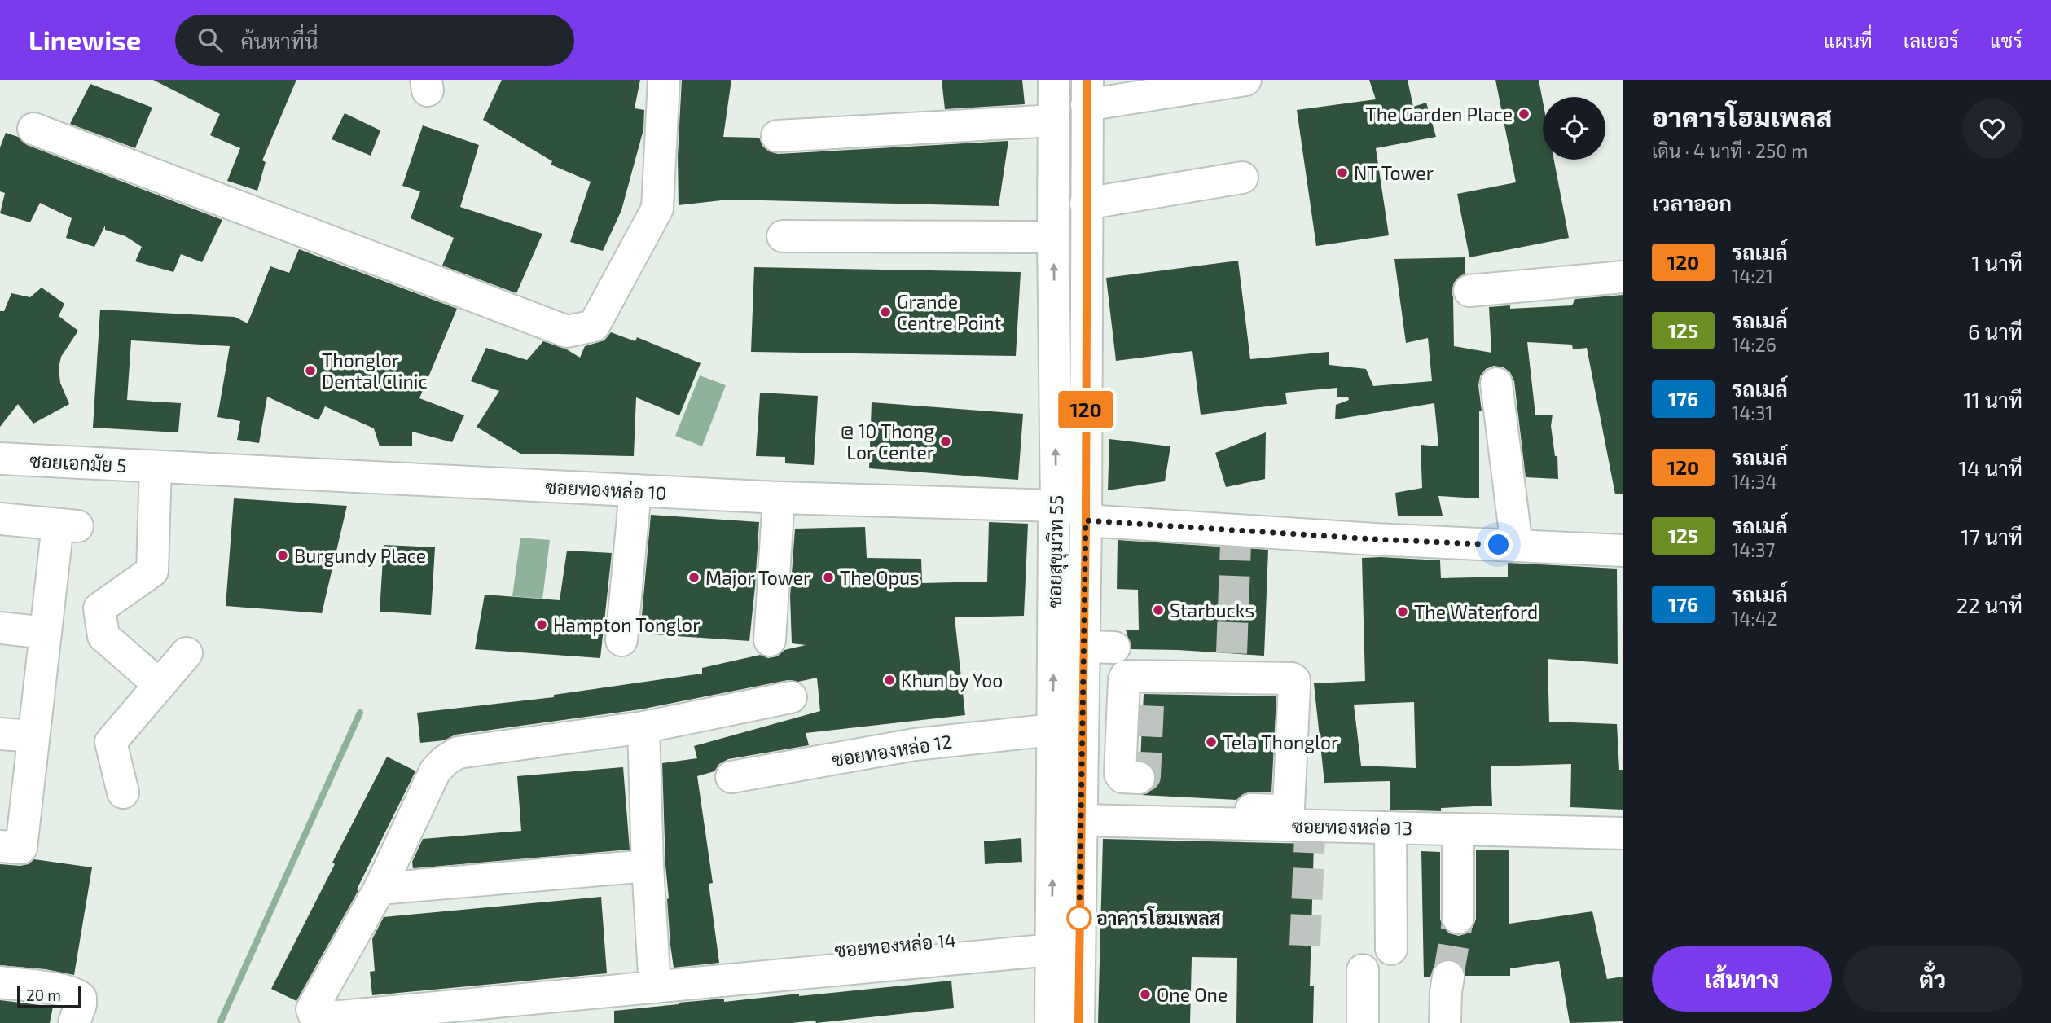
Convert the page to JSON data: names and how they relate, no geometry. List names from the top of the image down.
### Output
{
  "streets": {
    "street": [
      "ซอยเอกมัย 5",
      "ซอยทองหล่อ 10",
      "ซอยสุขุมวิท 55",
      "ซอยทองหล่อ 12",
      "ซอยทองหล่อ 13",
      "ซอยทองหล่อ 14"
    ]
  },
  "crossings": [
    ["ซอยเอกมัย 5", "ซอยทองหล่อ 10"],
    ["ซอยทองหล่อ 10", "ซอยสุขุมวิท 55"],
    ["ซอยสุขุมวิท 55", "ซอยทองหล่อ 12"],
    ["ซอยสุขุมวิท 55", "ซอยทองหล่อ 13"],
    ["ซอยสุขุมวิท 55", "ซอยทองหล่อ 14"]
  ],
  "places": [
    "The Garden Place",
    "NT Tower",
    "Grande Centre Point",
    "Thonglor Dental Clinic",
    "@ 10 Thong Lor Center",
    "Burgundy Place",
    "Major Tower",
    "The Opus",
    "Starbucks",
    "The Waterford",
    "Hampton Tonglor",
    "Khun by Yoo",
    "Tela Thonglor",
    "อาคารโฮมเพลส",
    "One One"
  ],
  "lines": ["bus line 120"],
  "scale_bar": "20 m",
  "page": {
    "header": "Linewise",
    "search": "ค้นหาที่นี่",
    "nav": ["แผนที่", "เลเยอร์", "แชร์"],
    "on_map": "120",
    "heading": [
      ["อาคารโฮมเพลส", "เดิน · 4 นาที · 250 m"],
      "เวลาออก"
    ],
    "list": [
      {
        "mark": "120",
        "name": "รถเมล์",
        "note": "14:21",
        "value": "1 นาที"
      },
      {
        "mark": "125",
        "name": "รถเมล์",
        "note": "14:26",
        "value": "6 นาที"
      },
      {
        "mark": "176",
        "name": "รถเมล์",
        "note": "14:31",
        "value": "11 นาที"
      },
      {
        "mark": "120",
        "name": "รถเมล์",
        "note": "14:34",
        "value": "14 นาที"
      },
      {
        "mark": "125",
        "name": "รถเมล์",
        "note": "14:37",
        "value": "17 นาที"
      },
      {
        "mark": "176",
        "name": "รถเมล์",
        "note": "14:42",
        "value": "22 นาที"
      }
    ],
    "buttons": ["เส้นทาง", "ตั๋ว"],
    "scale": "20 m"
  }
}
